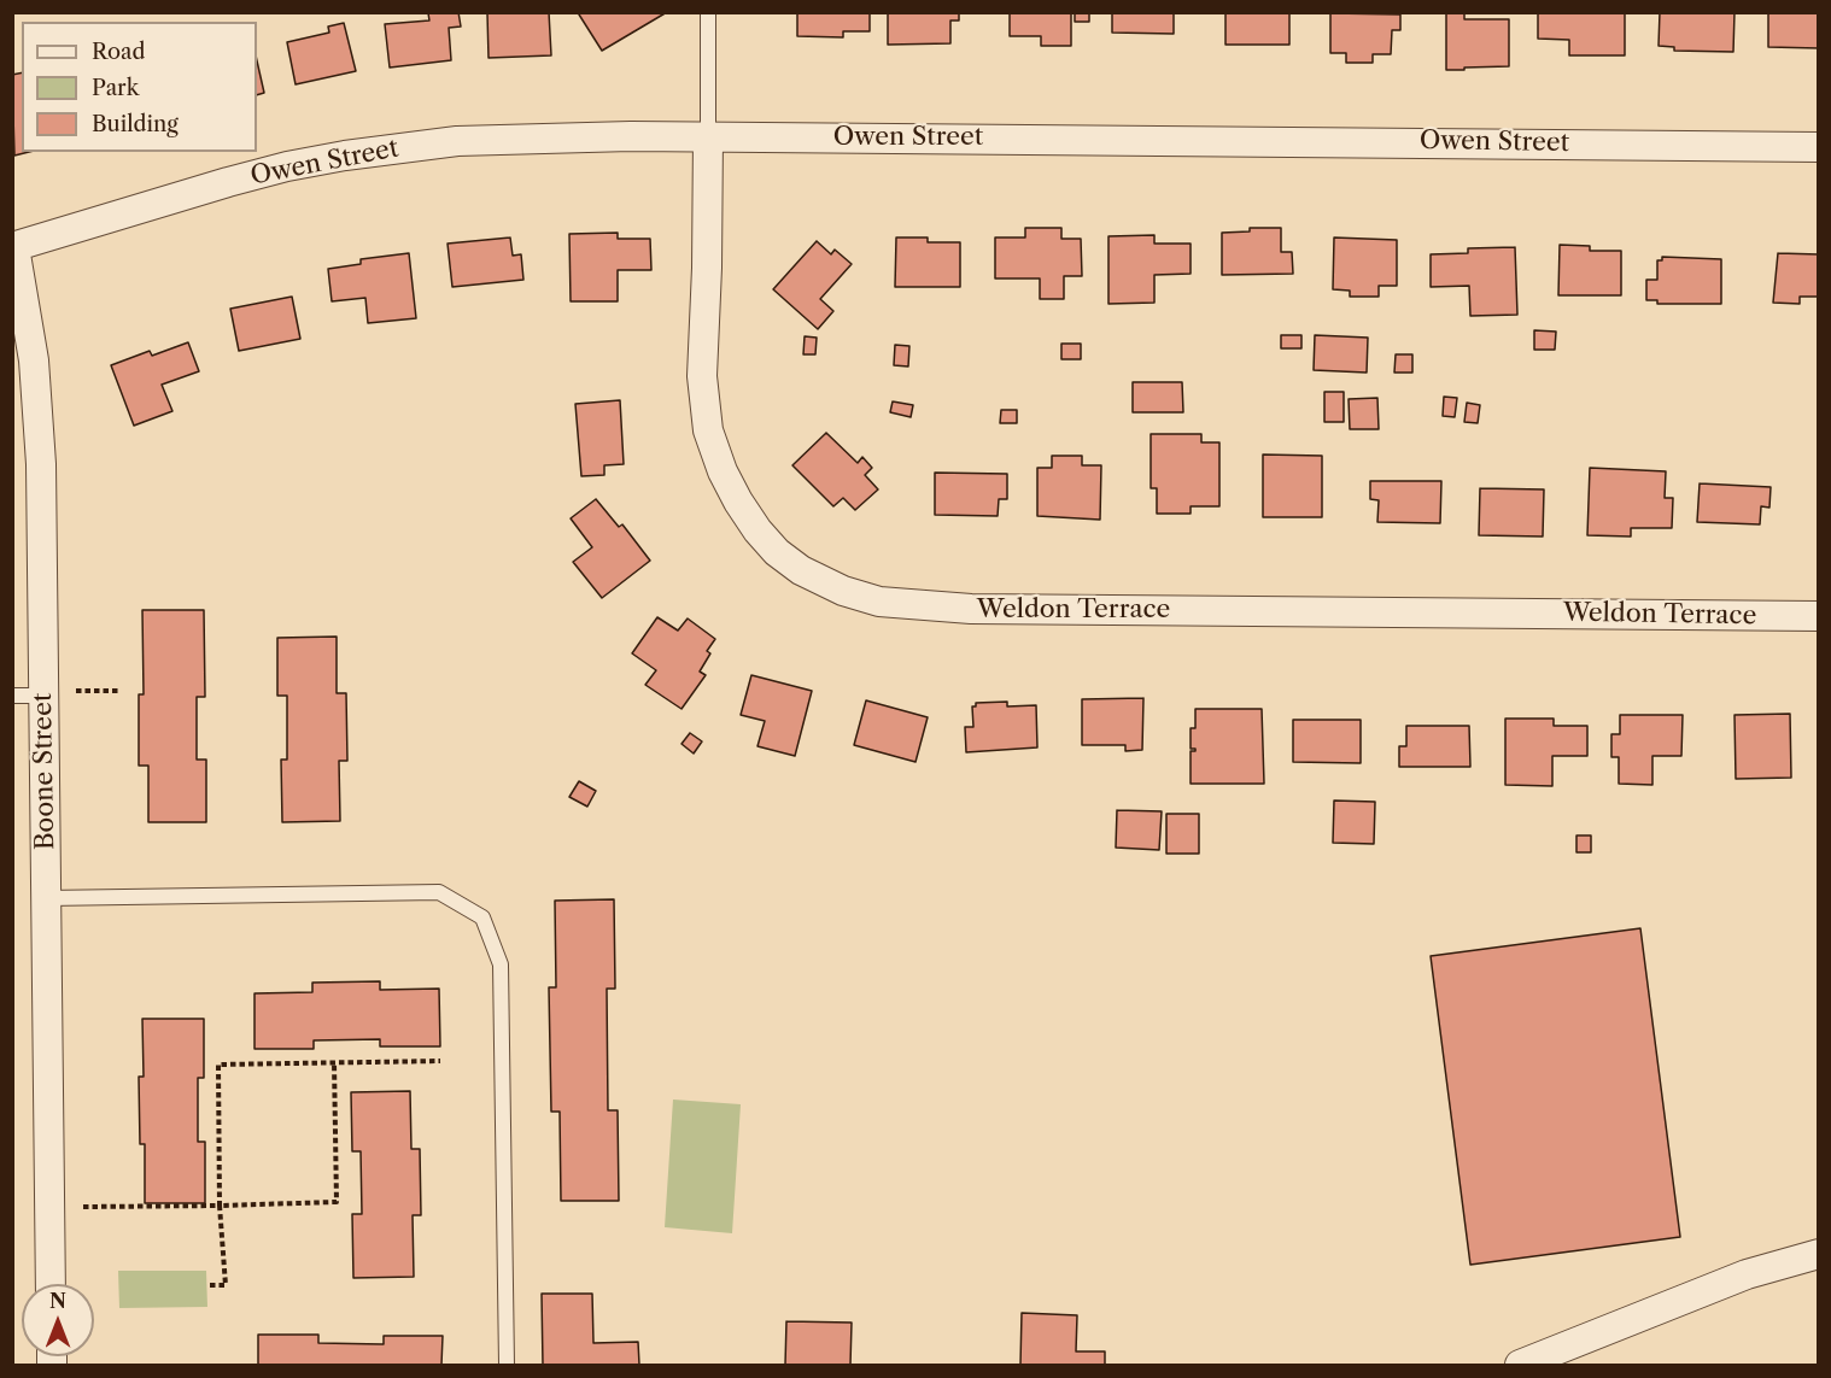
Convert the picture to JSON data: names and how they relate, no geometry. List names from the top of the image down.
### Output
{
  "streets": {
    "street": ["Owen Street", "Weldon Terrace", "Boone Street"]
  },
  "crossings": [
    ["Owen Street", "Weldon Terrace"],
    ["Owen Street", "Boone Street"]
  ],
  "legend": ["Road", "Park", "Building"],
  "north": "top"
}
